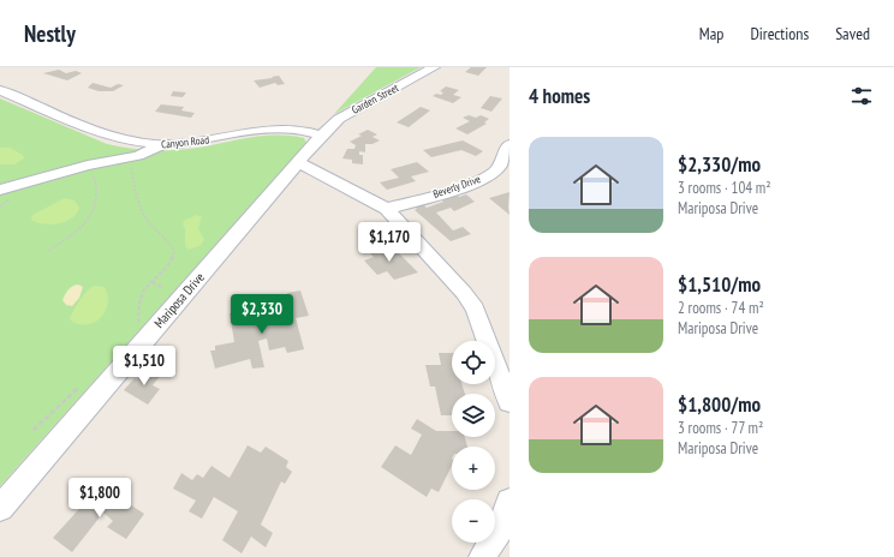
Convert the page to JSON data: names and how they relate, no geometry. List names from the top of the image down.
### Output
{
  "streets": {
    "street": [
      "Garden Street",
      "Canyon Road",
      "Beverly Drive",
      "Mariposa Drive"
    ]
  },
  "crossings": [
    ["Garden Street", "Canyon Road"],
    ["Garden Street", "Mariposa Drive"],
    ["Canyon Road", "Mariposa Drive"]
  ],
  "page": {
    "header": "Nestly",
    "nav": ["Map", "Directions", "Saved"],
    "heading": "4 homes",
    "list": [
      {
        "name": "$2,330/mo",
        "note": "3 rooms · 104 m² · Mariposa Drive"
      },
      {
        "name": "$1,510/mo",
        "note": "2 rooms · 74 m² · Mariposa Drive"
      },
      {
        "name": "$1,800/mo",
        "note": "3 rooms · 77 m² · Mariposa Drive"
      }
    ],
    "price": [
      "$1,170",
      "$2,330",
      "$1,510",
      "$1,800"
    ],
    "map_buttons": ["+", "−"]
  }
}
